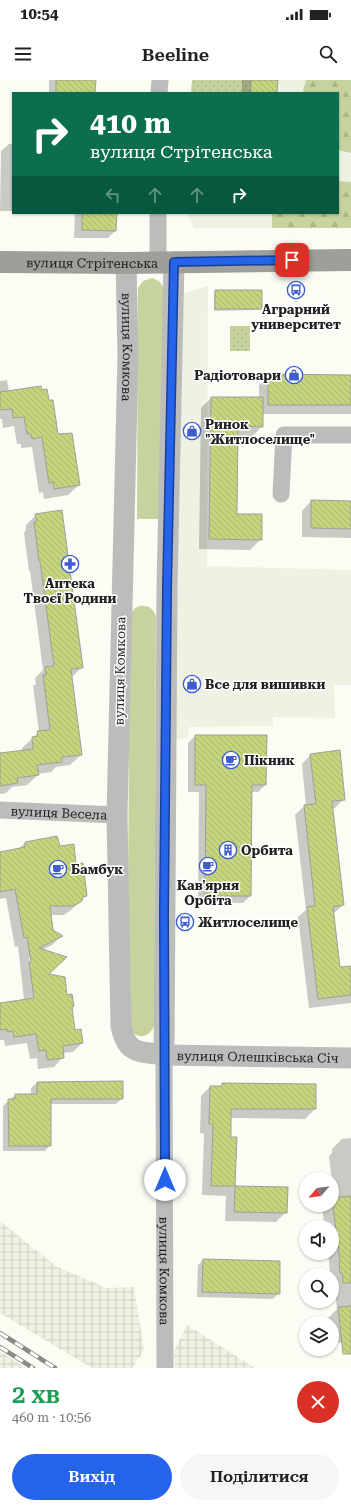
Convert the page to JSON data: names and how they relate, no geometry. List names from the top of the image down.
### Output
{
  "streets": {
    "main road": ["вулиця Стрітенська"],
    "street": ["вулиця Комкова", "вулиця Весела", "вулиця Олешківська Січ"]
  },
  "crossings": [
    ["вулиця Стрітенська", "вулиця Комкова"],
    ["вулиця Комкова", "вулиця Весела"],
    ["вулиця Комкова", "вулиця Олешківська Січ"]
  ],
  "places": {
    "bus stop": ["Аграрний университет", "Житлоселище"],
    "shop": ["Радіотовари", "Ринок \"Житлоселище\"", "Все для вишивки"],
    "pharmacy": ["Аптека Твоєї Родини"],
    "cafe": ["Пікник", "Кав'ярня Орбіта", "Бамбук"],
    "building": ["Орбита"]
  },
  "north": "bottom left",
  "page": {
    "status": "10:54",
    "header": "Beeline",
    "turn": ["410 m", "вулиця Стрітенська"],
    "heading": ["2 хв", "460 m · 10:56"],
    "buttons": ["Вихід", "Поділитися"]
  }
}
